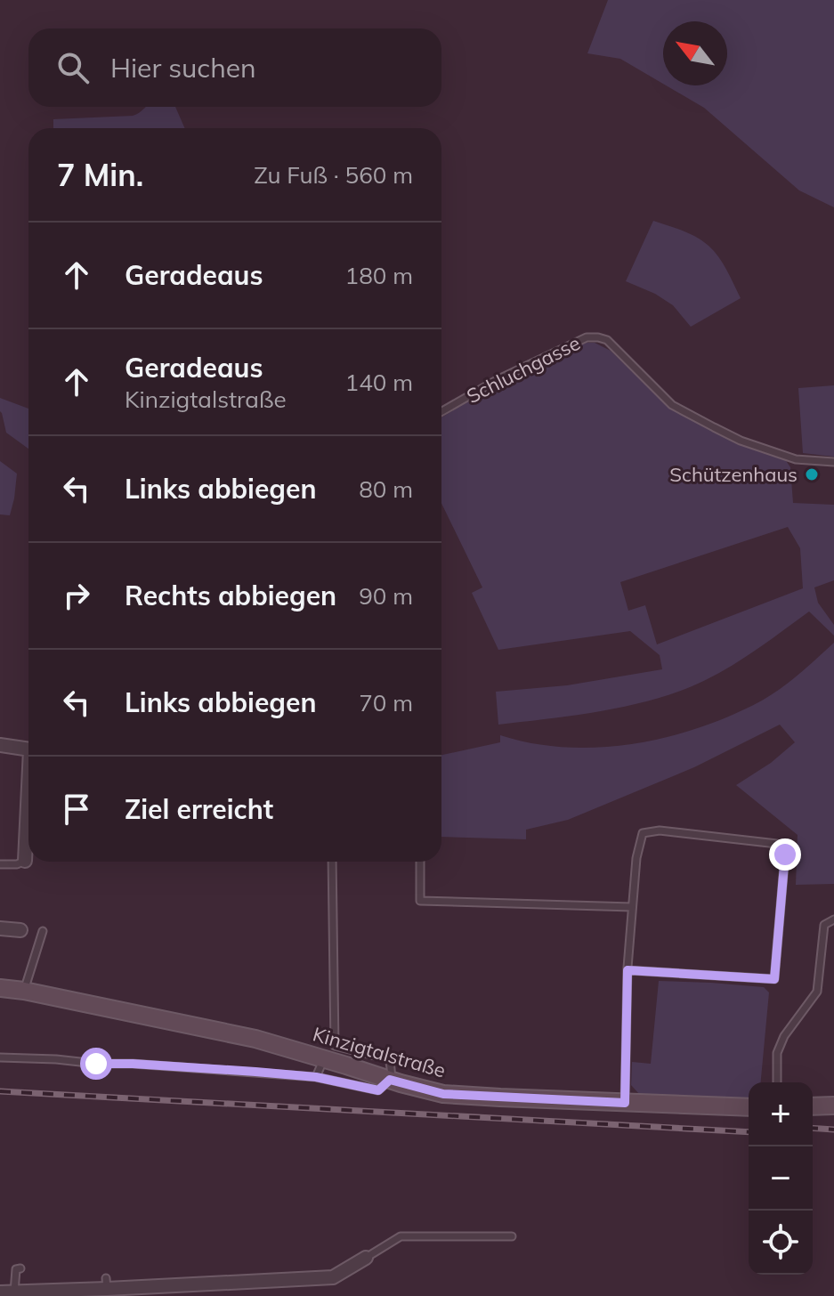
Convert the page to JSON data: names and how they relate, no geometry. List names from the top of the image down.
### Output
{
  "streets": {
    "main road": ["Kinzigtalstraße"],
    "lane": ["Schluchgasse"]
  },
  "places": ["Schützenhaus"],
  "north": "top left",
  "page": {
    "search": "Hier suchen",
    "heading": ["7 Min.", "Zu Fuß · 560 m"],
    "list": [
      ["Geradeaus", "180 m"],
      ["Geradeaus", "Kinzigtalstraße", "140 m"],
      ["Links abbiegen", "80 m"],
      ["Rechts abbiegen", "90 m"],
      ["Links abbiegen", "70 m"],
      "Ziel erreicht"
    ],
    "map_buttons": ["+", "−"]
  }
}
